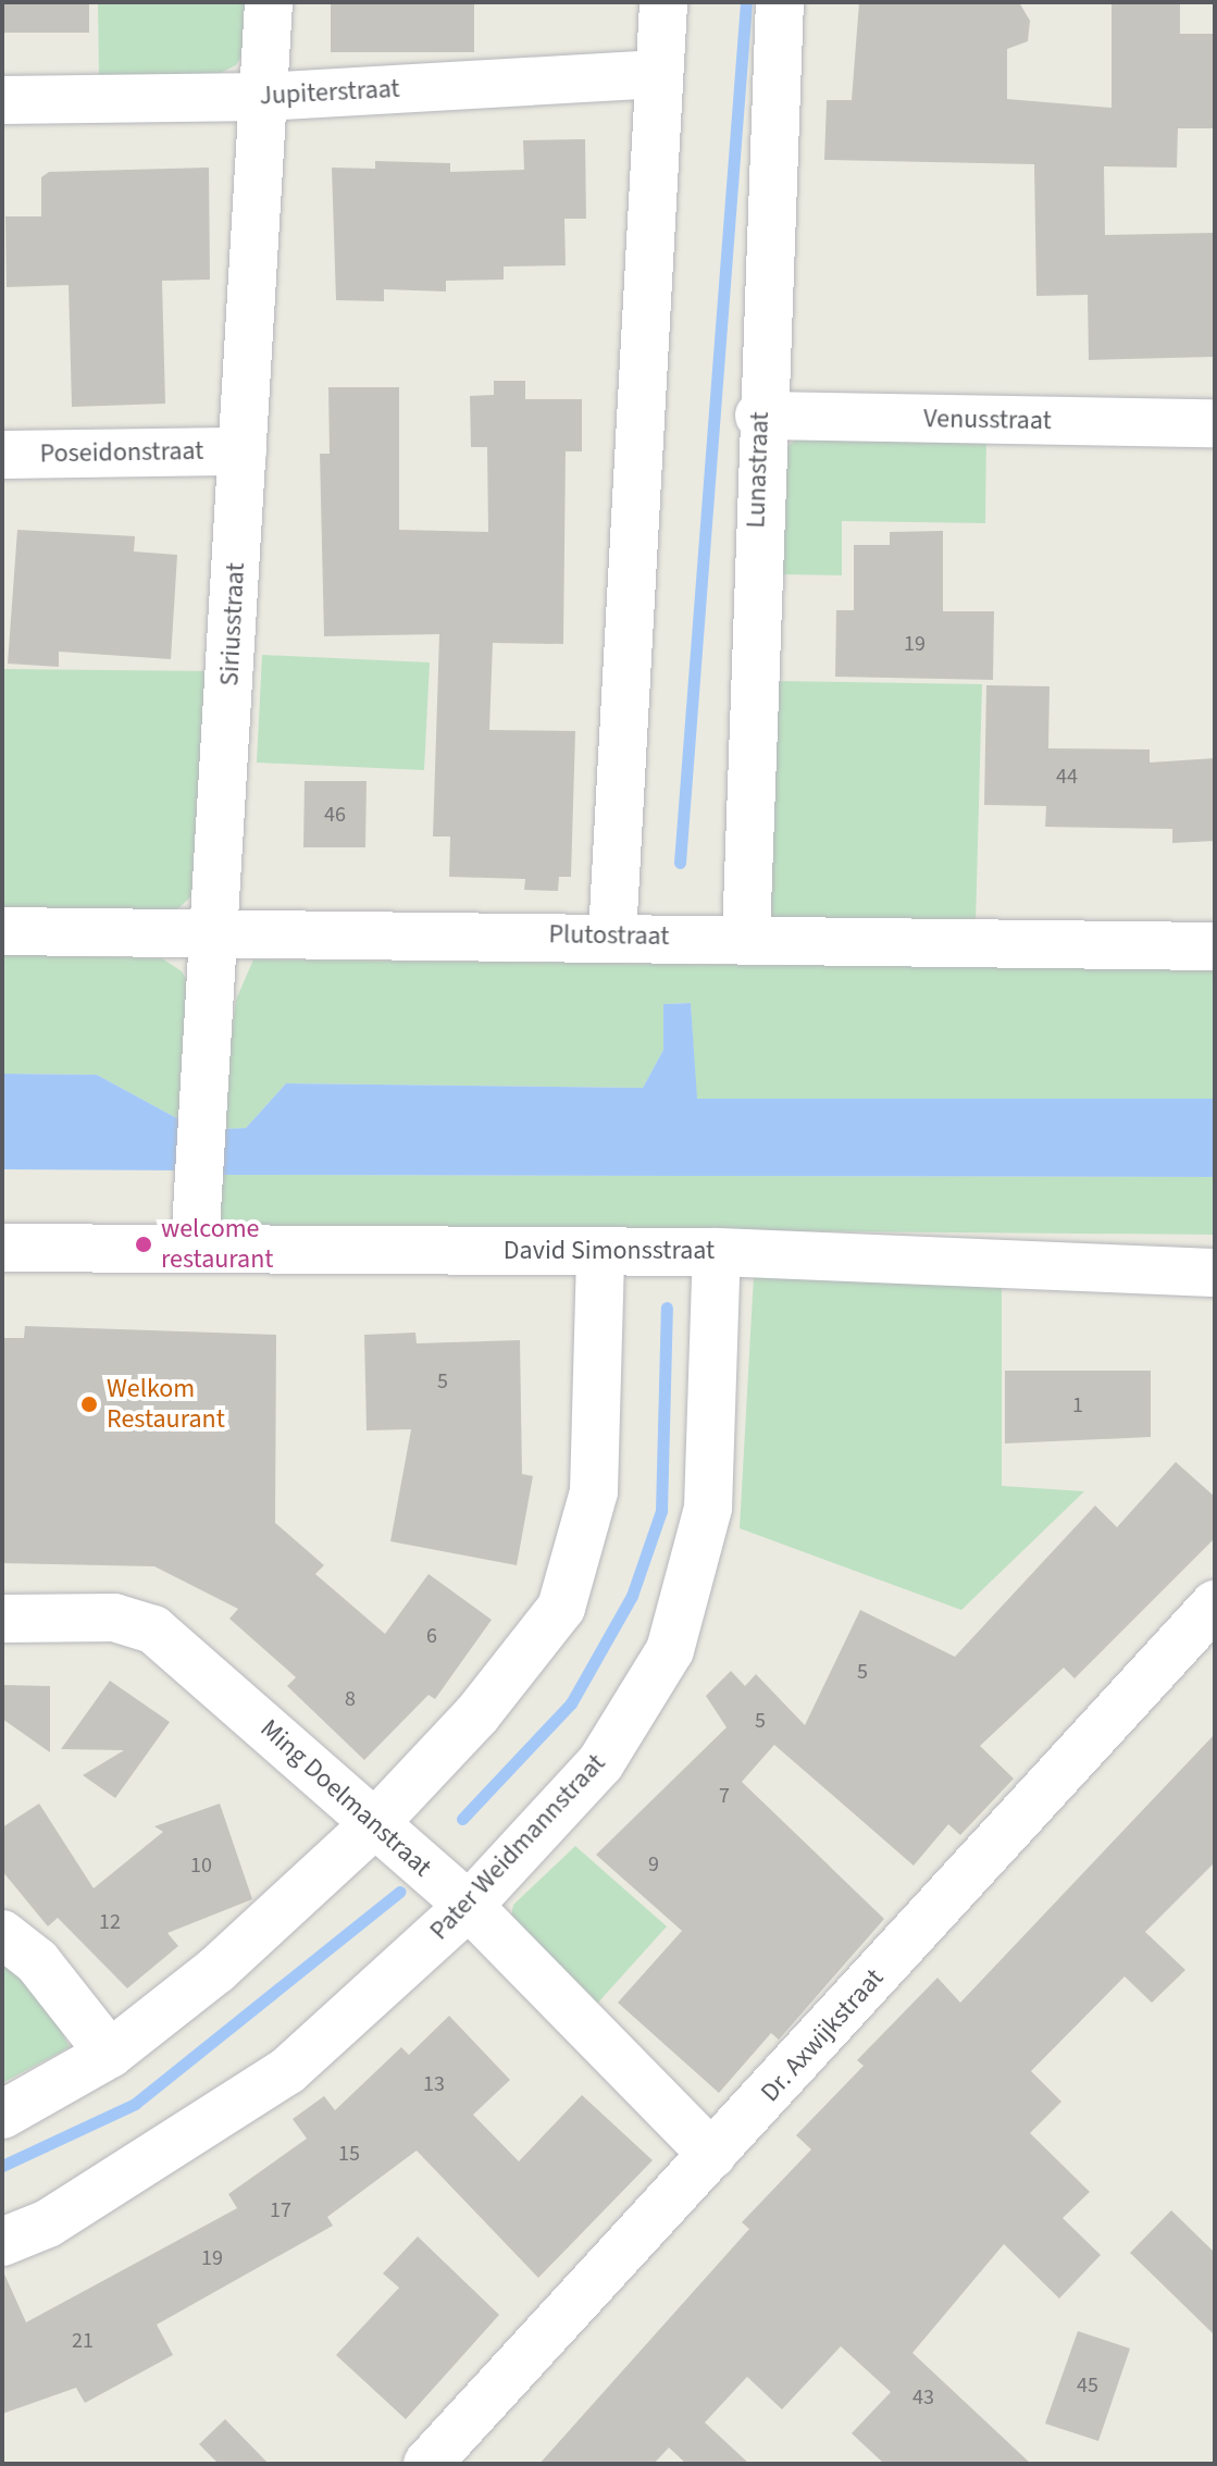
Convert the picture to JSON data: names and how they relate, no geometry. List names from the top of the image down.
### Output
{
  "streets": {
    "street": [
      "Jupiterstraat",
      "Venusstraat",
      "Poseidonstraat",
      "Lunastraat",
      "Siriusstraat",
      "Plutostraat",
      "David Simonsstraat",
      "Ming Doelmanstraat",
      "Pater Weidmannstraat",
      "Dr. Axwijkstraat"
    ]
  },
  "crossings": [
    ["Jupiterstraat", "Siriusstraat"],
    ["Venusstraat", "Lunastraat"],
    ["Poseidonstraat", "Siriusstraat"],
    ["Lunastraat", "Plutostraat"],
    ["Siriusstraat", "Plutostraat"],
    ["Siriusstraat", "David Simonsstraat"],
    ["David Simonsstraat", "Pater Weidmannstraat"],
    ["Ming Doelmanstraat", "Pater Weidmannstraat"],
    ["Ming Doelmanstraat", "Dr. Axwijkstraat"]
  ],
  "places": ["welcome restaurant", "Welkom Restaurant"],
  "house_numbers": [
    "19",
    "44",
    "46",
    "5",
    "1",
    "6",
    "5",
    "8",
    "5",
    "7",
    "9",
    "10",
    "12",
    "13",
    "15",
    "17",
    "19",
    "21",
    "45",
    "43"
  ]
}
